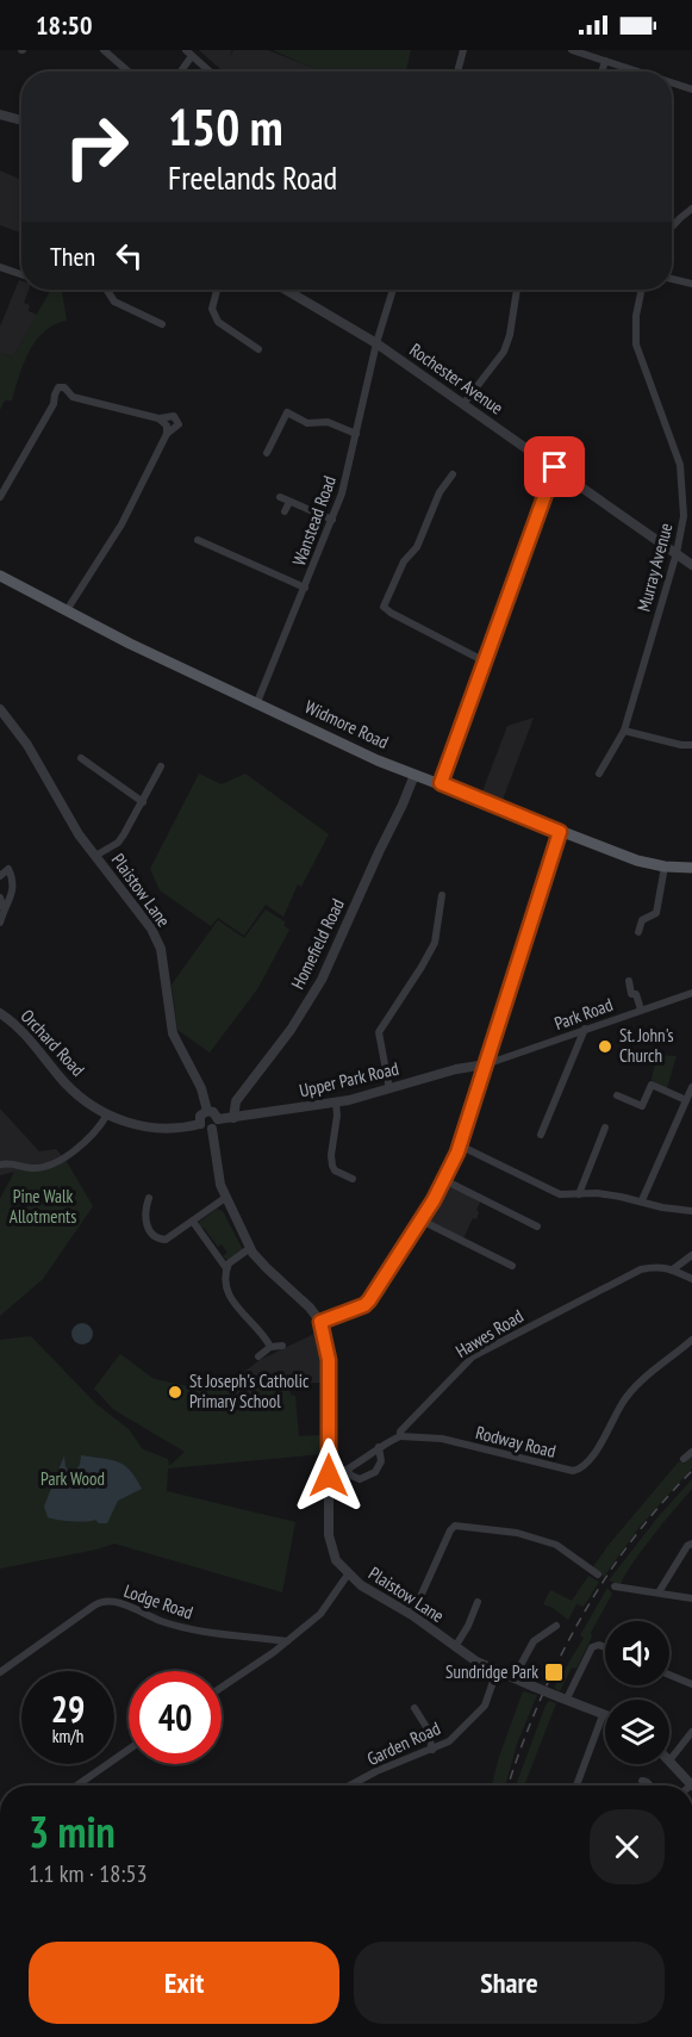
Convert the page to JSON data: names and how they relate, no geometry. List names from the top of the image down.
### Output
{
  "streets": {
    "main road": ["Widmore Road"],
    "street": [
      "Rochester Avenue",
      "Wanstead Road",
      "Murray Avenue",
      "Plaistow Lane",
      "Homefield Road",
      "Park Road",
      "Orchard Road",
      "Upper Park Road",
      "Hawes Road",
      "Rodway Road",
      "Lodge Road",
      "Garden Road"
    ]
  },
  "crossings": [
    ["Rochester Avenue", "Wanstead Road"],
    ["Rochester Avenue", "Murray Avenue"],
    ["Wanstead Road", "Widmore Road"],
    ["Widmore Road", "Homefield Road"],
    ["Plaistow Lane", "Orchard Road"],
    ["Plaistow Lane", "Upper Park Road"],
    ["Plaistow Lane", "Hawes Road"],
    ["Plaistow Lane", "Garden Road"],
    ["Homefield Road", "Upper Park Road"],
    ["Park Road", "Upper Park Road"],
    ["Orchard Road", "Upper Park Road"],
    ["Hawes Road", "Rodway Road"]
  ],
  "parks": ["Pine Walk Allotments", "Park Wood"],
  "places": {
    "other": ["St. John's Church", "St Joseph's Catholic Primary School"],
    "transit": ["Sundridge Park"]
  },
  "page": {
    "status": "18:50",
    "turn": ["150 m", "Freelands Road"],
    "then": "Then",
    "speed": "29 km/h",
    "limit": "40",
    "heading": ["3 min", "1.1 km · 18:53"],
    "buttons": ["Exit", "Share"]
  }
}
